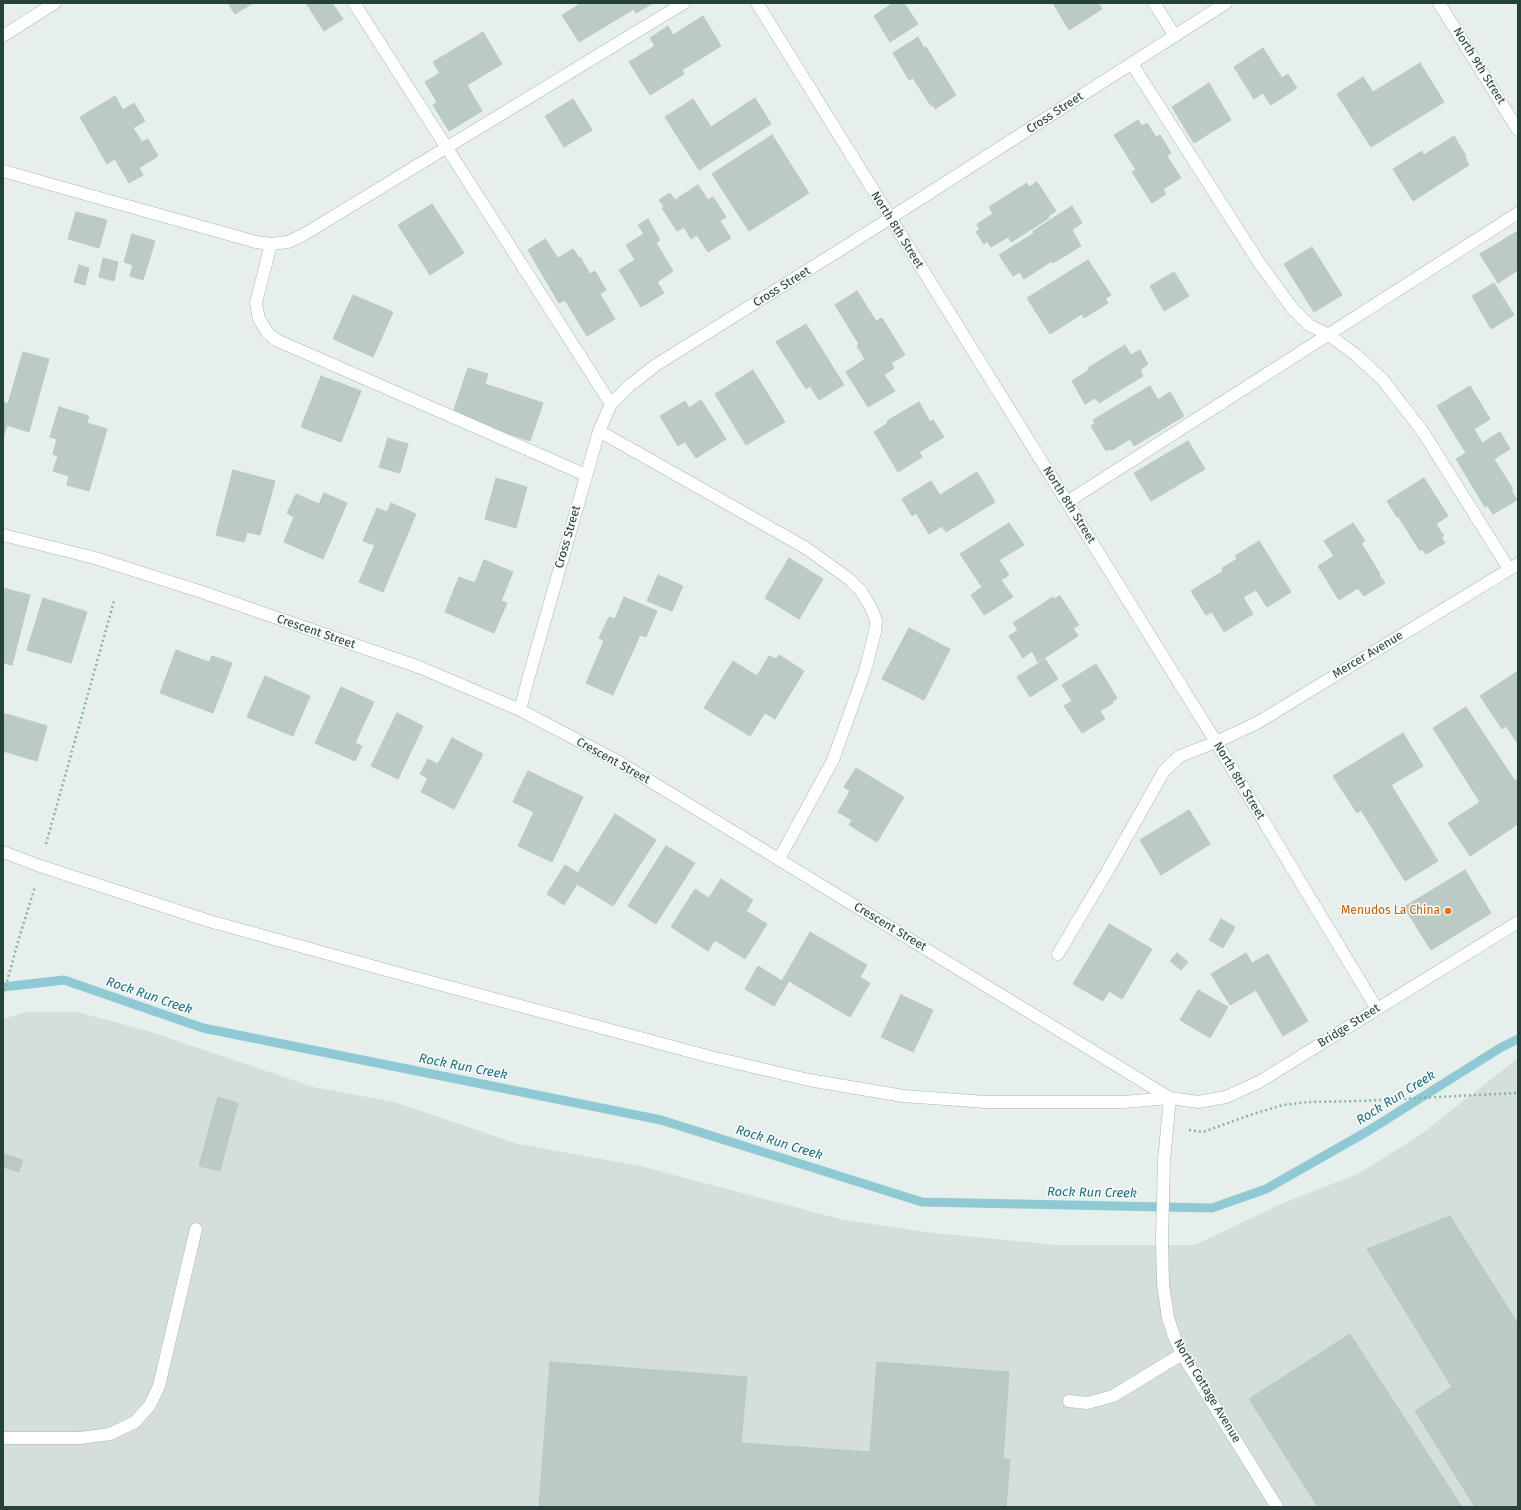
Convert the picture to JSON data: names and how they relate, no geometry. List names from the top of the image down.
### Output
{
  "streets": {
    "street": [
      "North 9th Street",
      "Cross Street",
      "North 8th Street",
      "Crescent Street",
      "Mercer Avenue",
      "Bridge Street",
      "North Cottage Avenue"
    ]
  },
  "crossings": [
    ["Cross Street", "North 8th Street"],
    ["Cross Street", "Crescent Street"],
    ["North 8th Street", "Mercer Avenue"],
    ["North 8th Street", "Bridge Street"],
    ["Crescent Street", "Bridge Street"],
    ["Crescent Street", "North Cottage Avenue"],
    ["Bridge Street", "North Cottage Avenue"]
  ],
  "water": ["Rock Run Creek"],
  "places": ["Menudos La China"]
}
